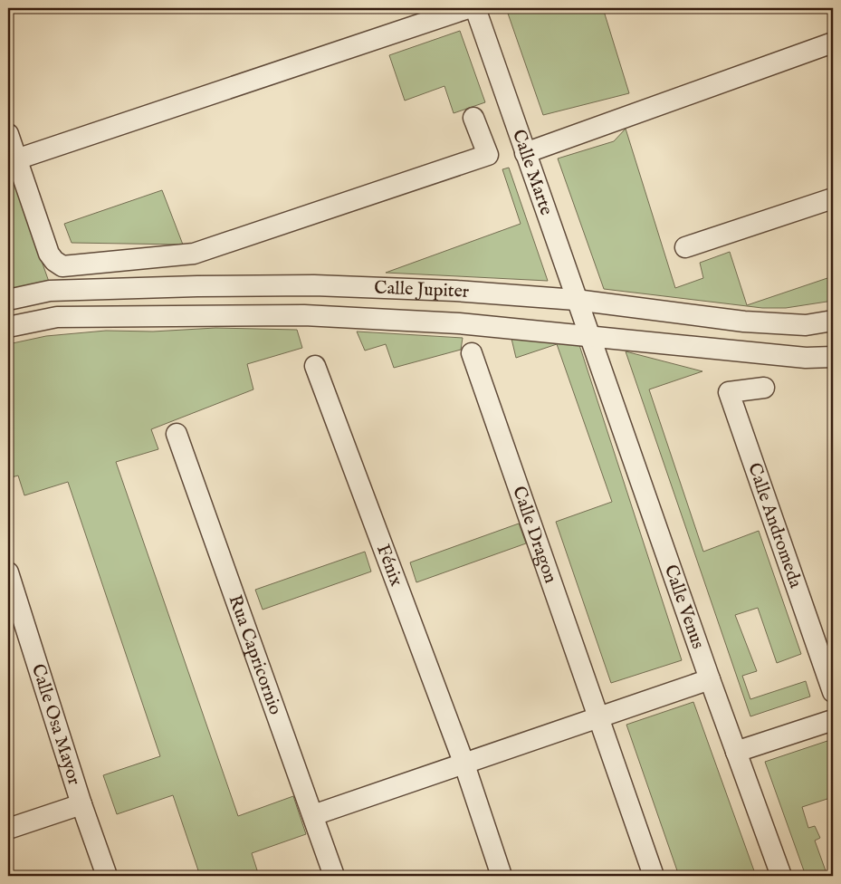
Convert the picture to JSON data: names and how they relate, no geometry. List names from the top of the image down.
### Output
{
  "streets": {
    "street": [
      "Calle Marte",
      "Calle Jupiter",
      "Calle Andromeda",
      "Calle Dragon",
      "Fénix",
      "Calle Venus",
      "Rua Capricornio",
      "Calle Osa Mayor"
    ]
  },
  "crossings": [
    ["Calle Marte", "Calle Jupiter"],
    ["Calle Marte", "Calle Venus"],
    ["Calle Jupiter", "Calle Venus"]
  ]
}
